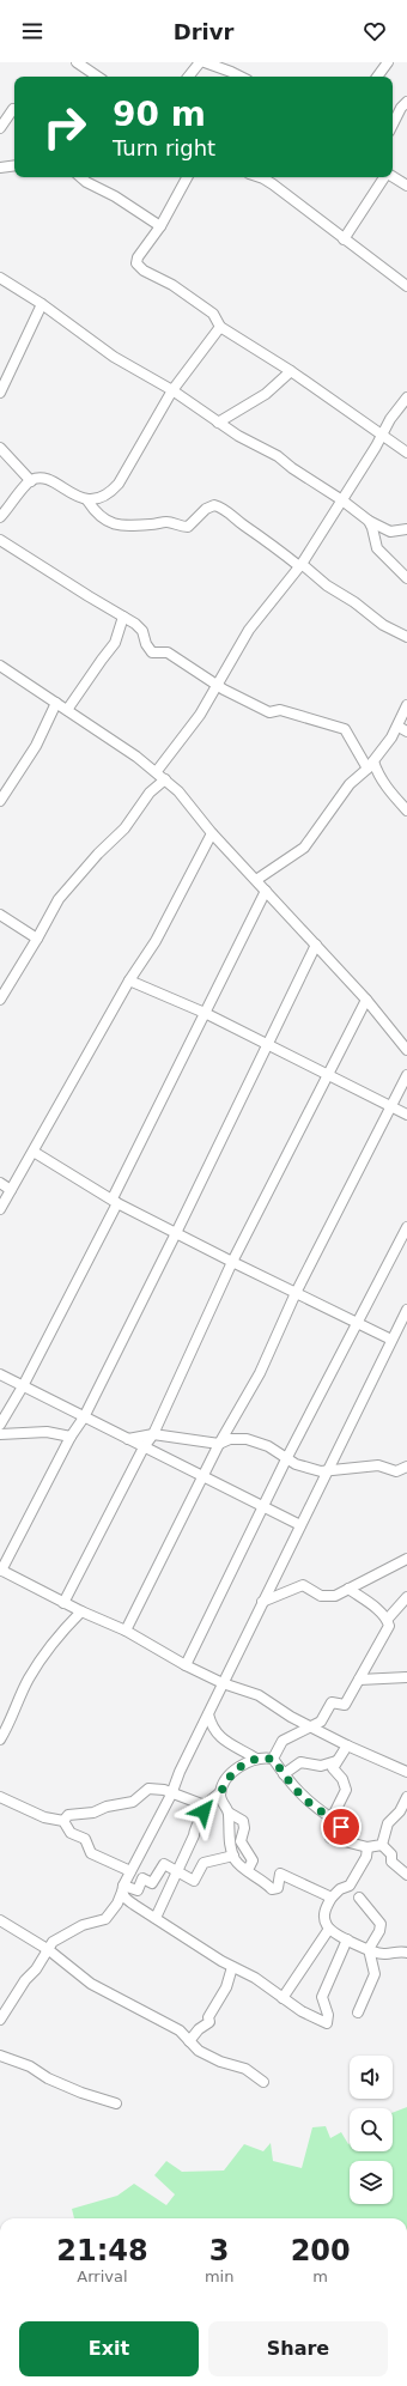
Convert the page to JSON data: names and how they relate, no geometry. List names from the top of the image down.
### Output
{
  "page": {
    "header": "Drivr",
    "turn": ["90 m", "Turn right"],
    "eta": [
      "21:48",
      "Arrival",
      "3",
      "min",
      "200",
      "m"
    ],
    "buttons": ["Exit", "Share"]
  }
}
